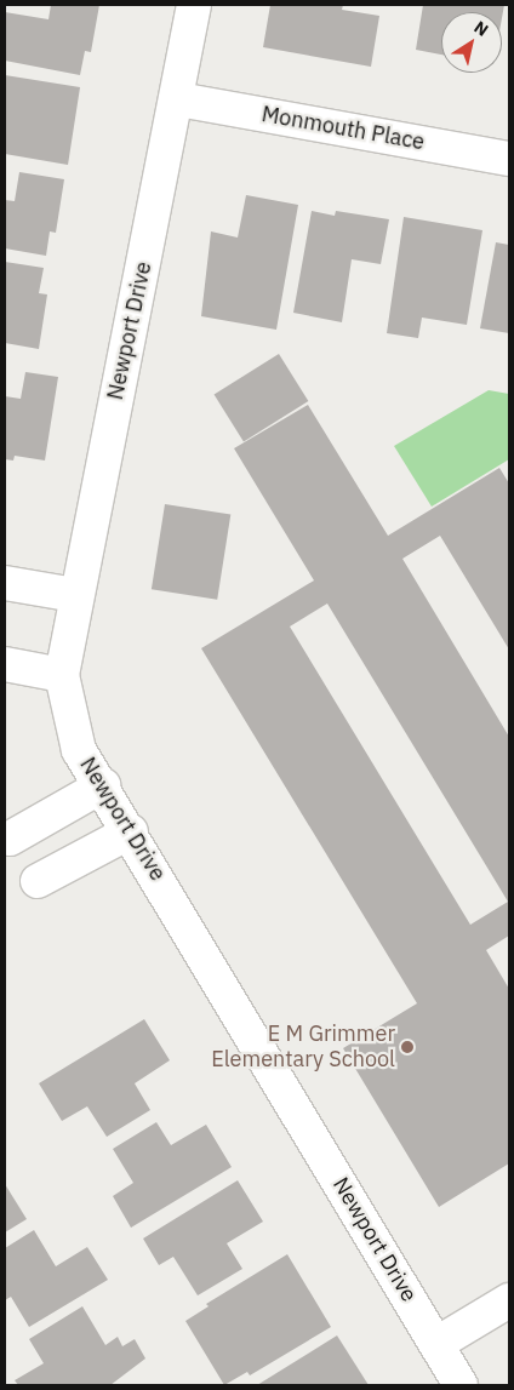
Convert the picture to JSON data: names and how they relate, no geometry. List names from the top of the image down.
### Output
{
  "streets": {
    "street": ["Monmouth Place", "Newport Drive"]
  },
  "crossings": [
    ["Monmouth Place", "Newport Drive"]
  ],
  "places": ["E M Grimmer Elementary School"],
  "north": "top right"
}
